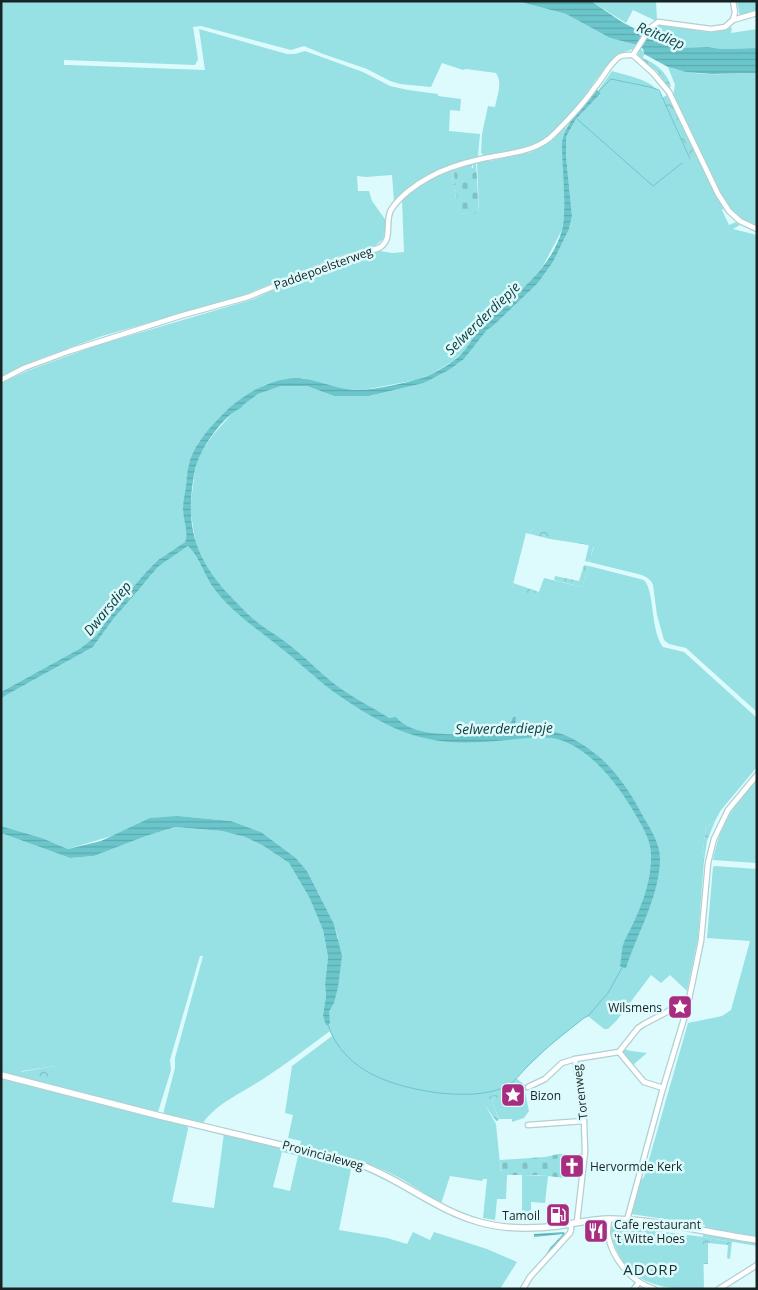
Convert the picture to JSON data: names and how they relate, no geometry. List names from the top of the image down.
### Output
{
  "streets": {
    "main road": ["Provincialeweg"],
    "street": ["Paddepoelsterweg", "Torenweg"]
  },
  "crossings": [
    ["Torenweg", "Provincialeweg"]
  ],
  "districts": ["ADORP"],
  "water": ["Reitdiep", "Selwerderdiepje", "Dwarsdiep"],
  "places": {
    "place": ["Wilsmens", "Bizon"],
    "church": ["Hervormde Kerk"],
    "fuel station": ["Tamoil"],
    "restaurant": ["Cafe restaurant 't Witte Hoes"]
  }
}
